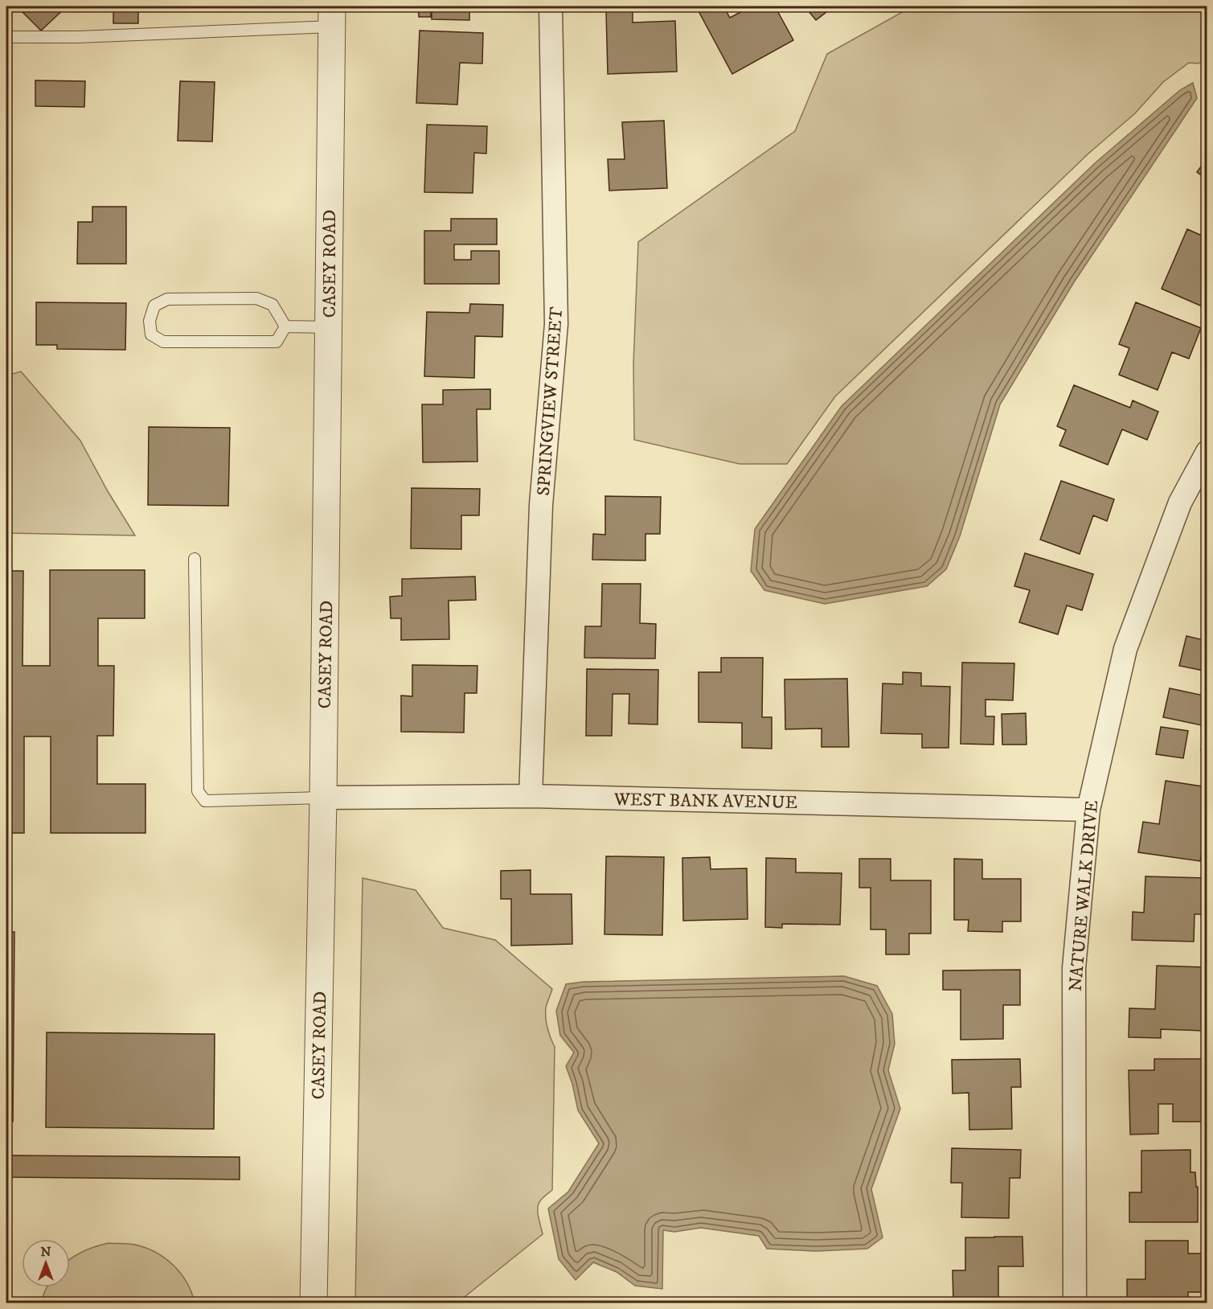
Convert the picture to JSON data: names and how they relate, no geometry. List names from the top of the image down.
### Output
{
  "streets": {
    "street": [
      "CASEY ROAD",
      "SPRINGVIEW STREET",
      "WEST BANK AVENUE",
      "NATURE WALK DRIVE"
    ]
  },
  "crossings": [
    ["CASEY ROAD", "WEST BANK AVENUE"],
    ["SPRINGVIEW STREET", "WEST BANK AVENUE"],
    ["WEST BANK AVENUE", "NATURE WALK DRIVE"]
  ],
  "north": "top"
}
